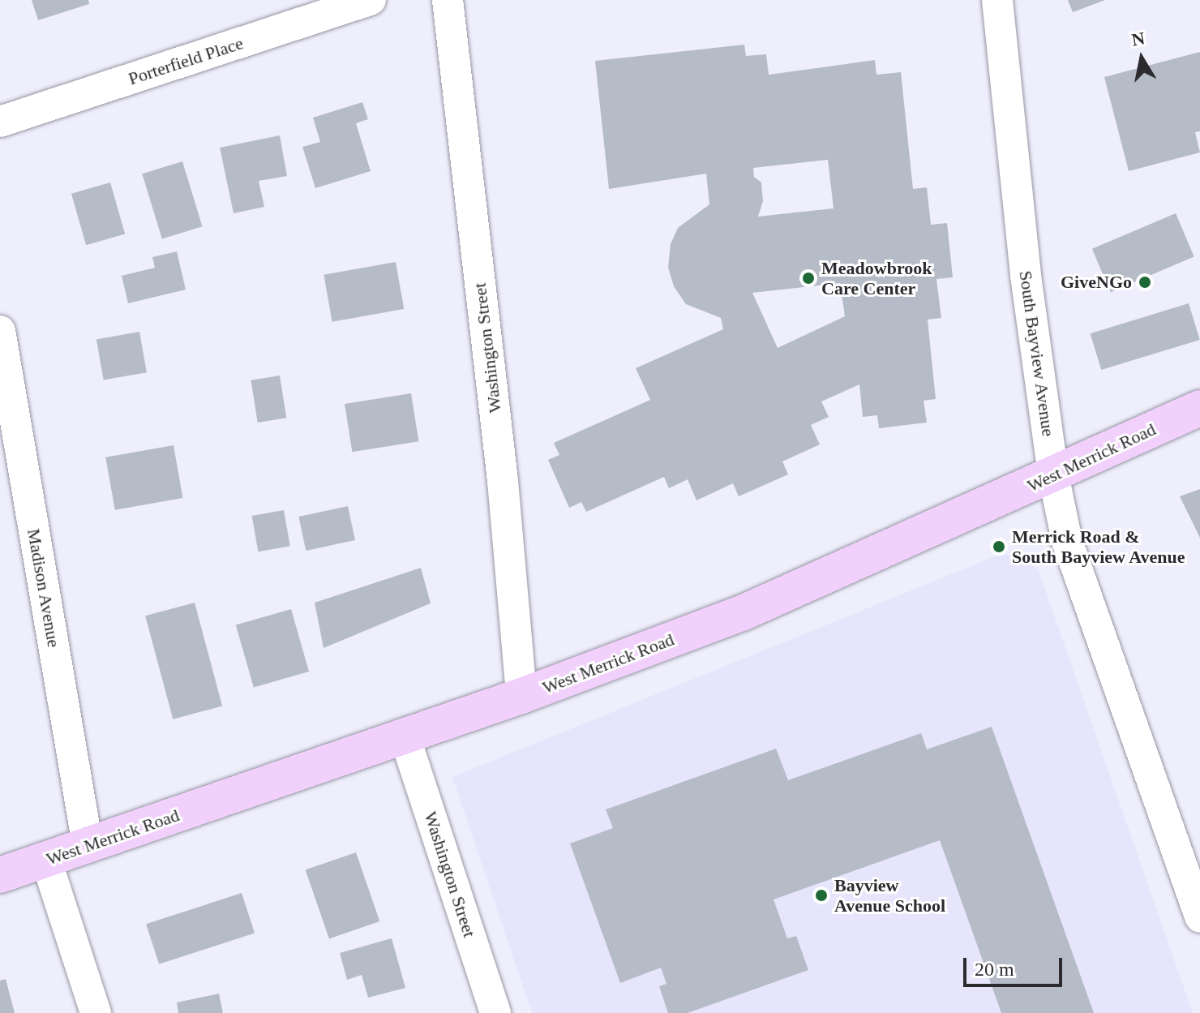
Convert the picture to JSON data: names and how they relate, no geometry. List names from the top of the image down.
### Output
{
  "streets": {
    "main road": ["West Merrick Road"],
    "street": [
      "Porterfield Place",
      "Washington Street",
      "South Bayview Avenue",
      "Madison Avenue"
    ]
  },
  "crossings": [
    ["Washington Street", "West Merrick Road"],
    ["South Bayview Avenue", "West Merrick Road"],
    ["West Merrick Road", "Madison Avenue"]
  ],
  "places": [
    "Meadowbrook Care Center",
    "GiveNGo",
    "Merrick Road & South Bayview Avenue",
    "Bayview Avenue School"
  ],
  "scale_bar": "20 m",
  "north": "top"
}
